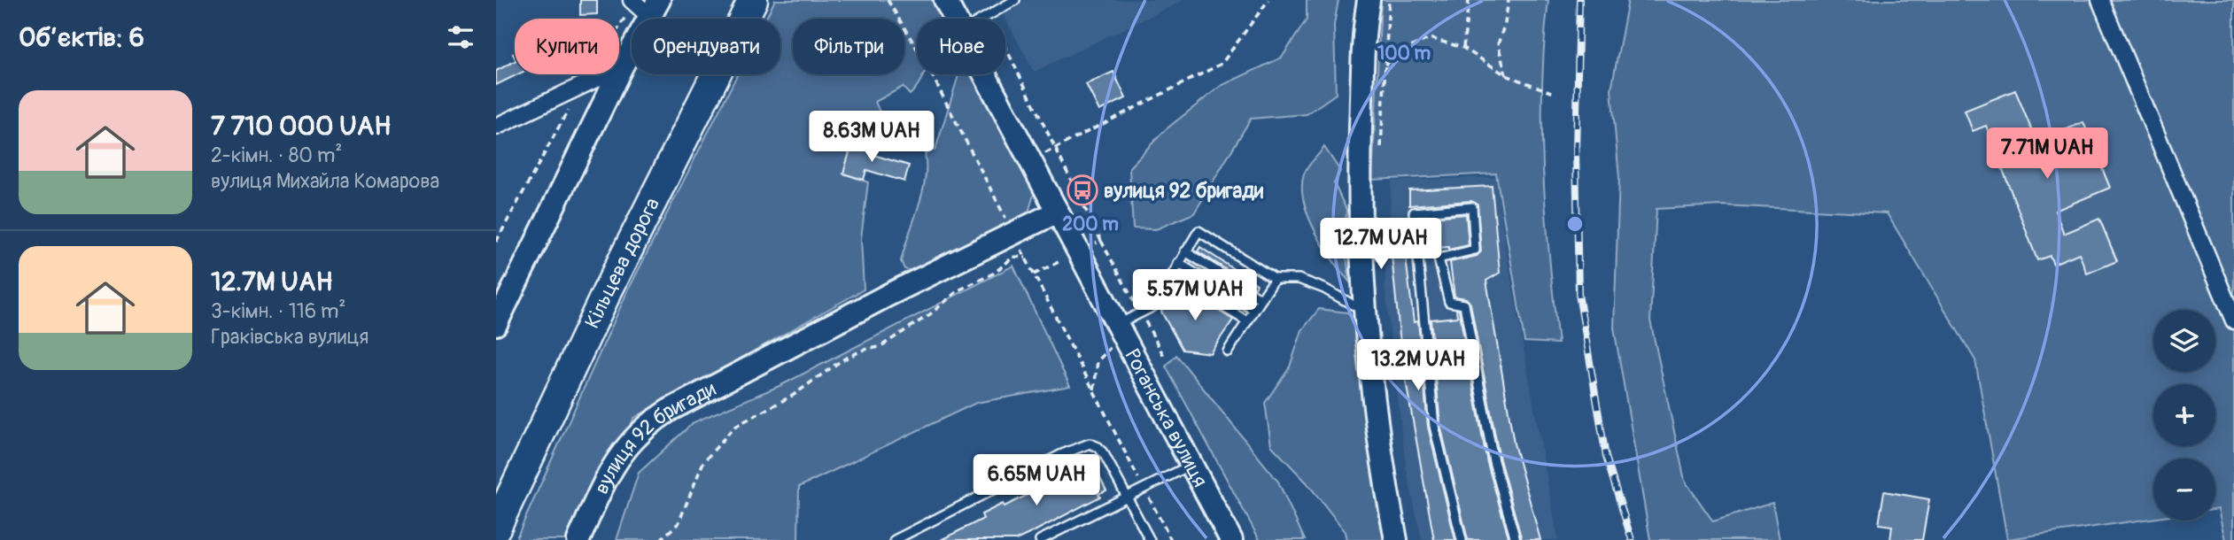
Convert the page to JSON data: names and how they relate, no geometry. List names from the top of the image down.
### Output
{
  "streets": {
    "highway": ["Кільцева дорога"],
    "street": ["Роганська вулиця", "вулиця 92 бригади"]
  },
  "crossings": [
    ["Роганська вулиця", "вулиця 92 бригади"]
  ],
  "places": {
    "bus stop": ["вулиця 92 бригади"]
  },
  "page": {
    "heading": "Об’єктів: 6",
    "chip": [
      "Купити",
      "Орендувати",
      "Фільтри",
      "Нове"
    ],
    "list": [
      {
        "name": "7 710 000 UAH",
        "note": "2-кімн. · 80 m² · вулиця Михайла Комарова"
      },
      {
        "name": "12.7M UAH",
        "note": "3-кімн. · 116 m² · Граківська вулиця"
      }
    ],
    "price": [
      "8.63M UAH",
      "7.71M UAH",
      "12.7M UAH",
      "5.57M UAH",
      "13.2M UAH",
      "6.65M UAH"
    ],
    "map_buttons": ["+", "−"]
  },
  "rings": ["100 m", "200 m"]
}
